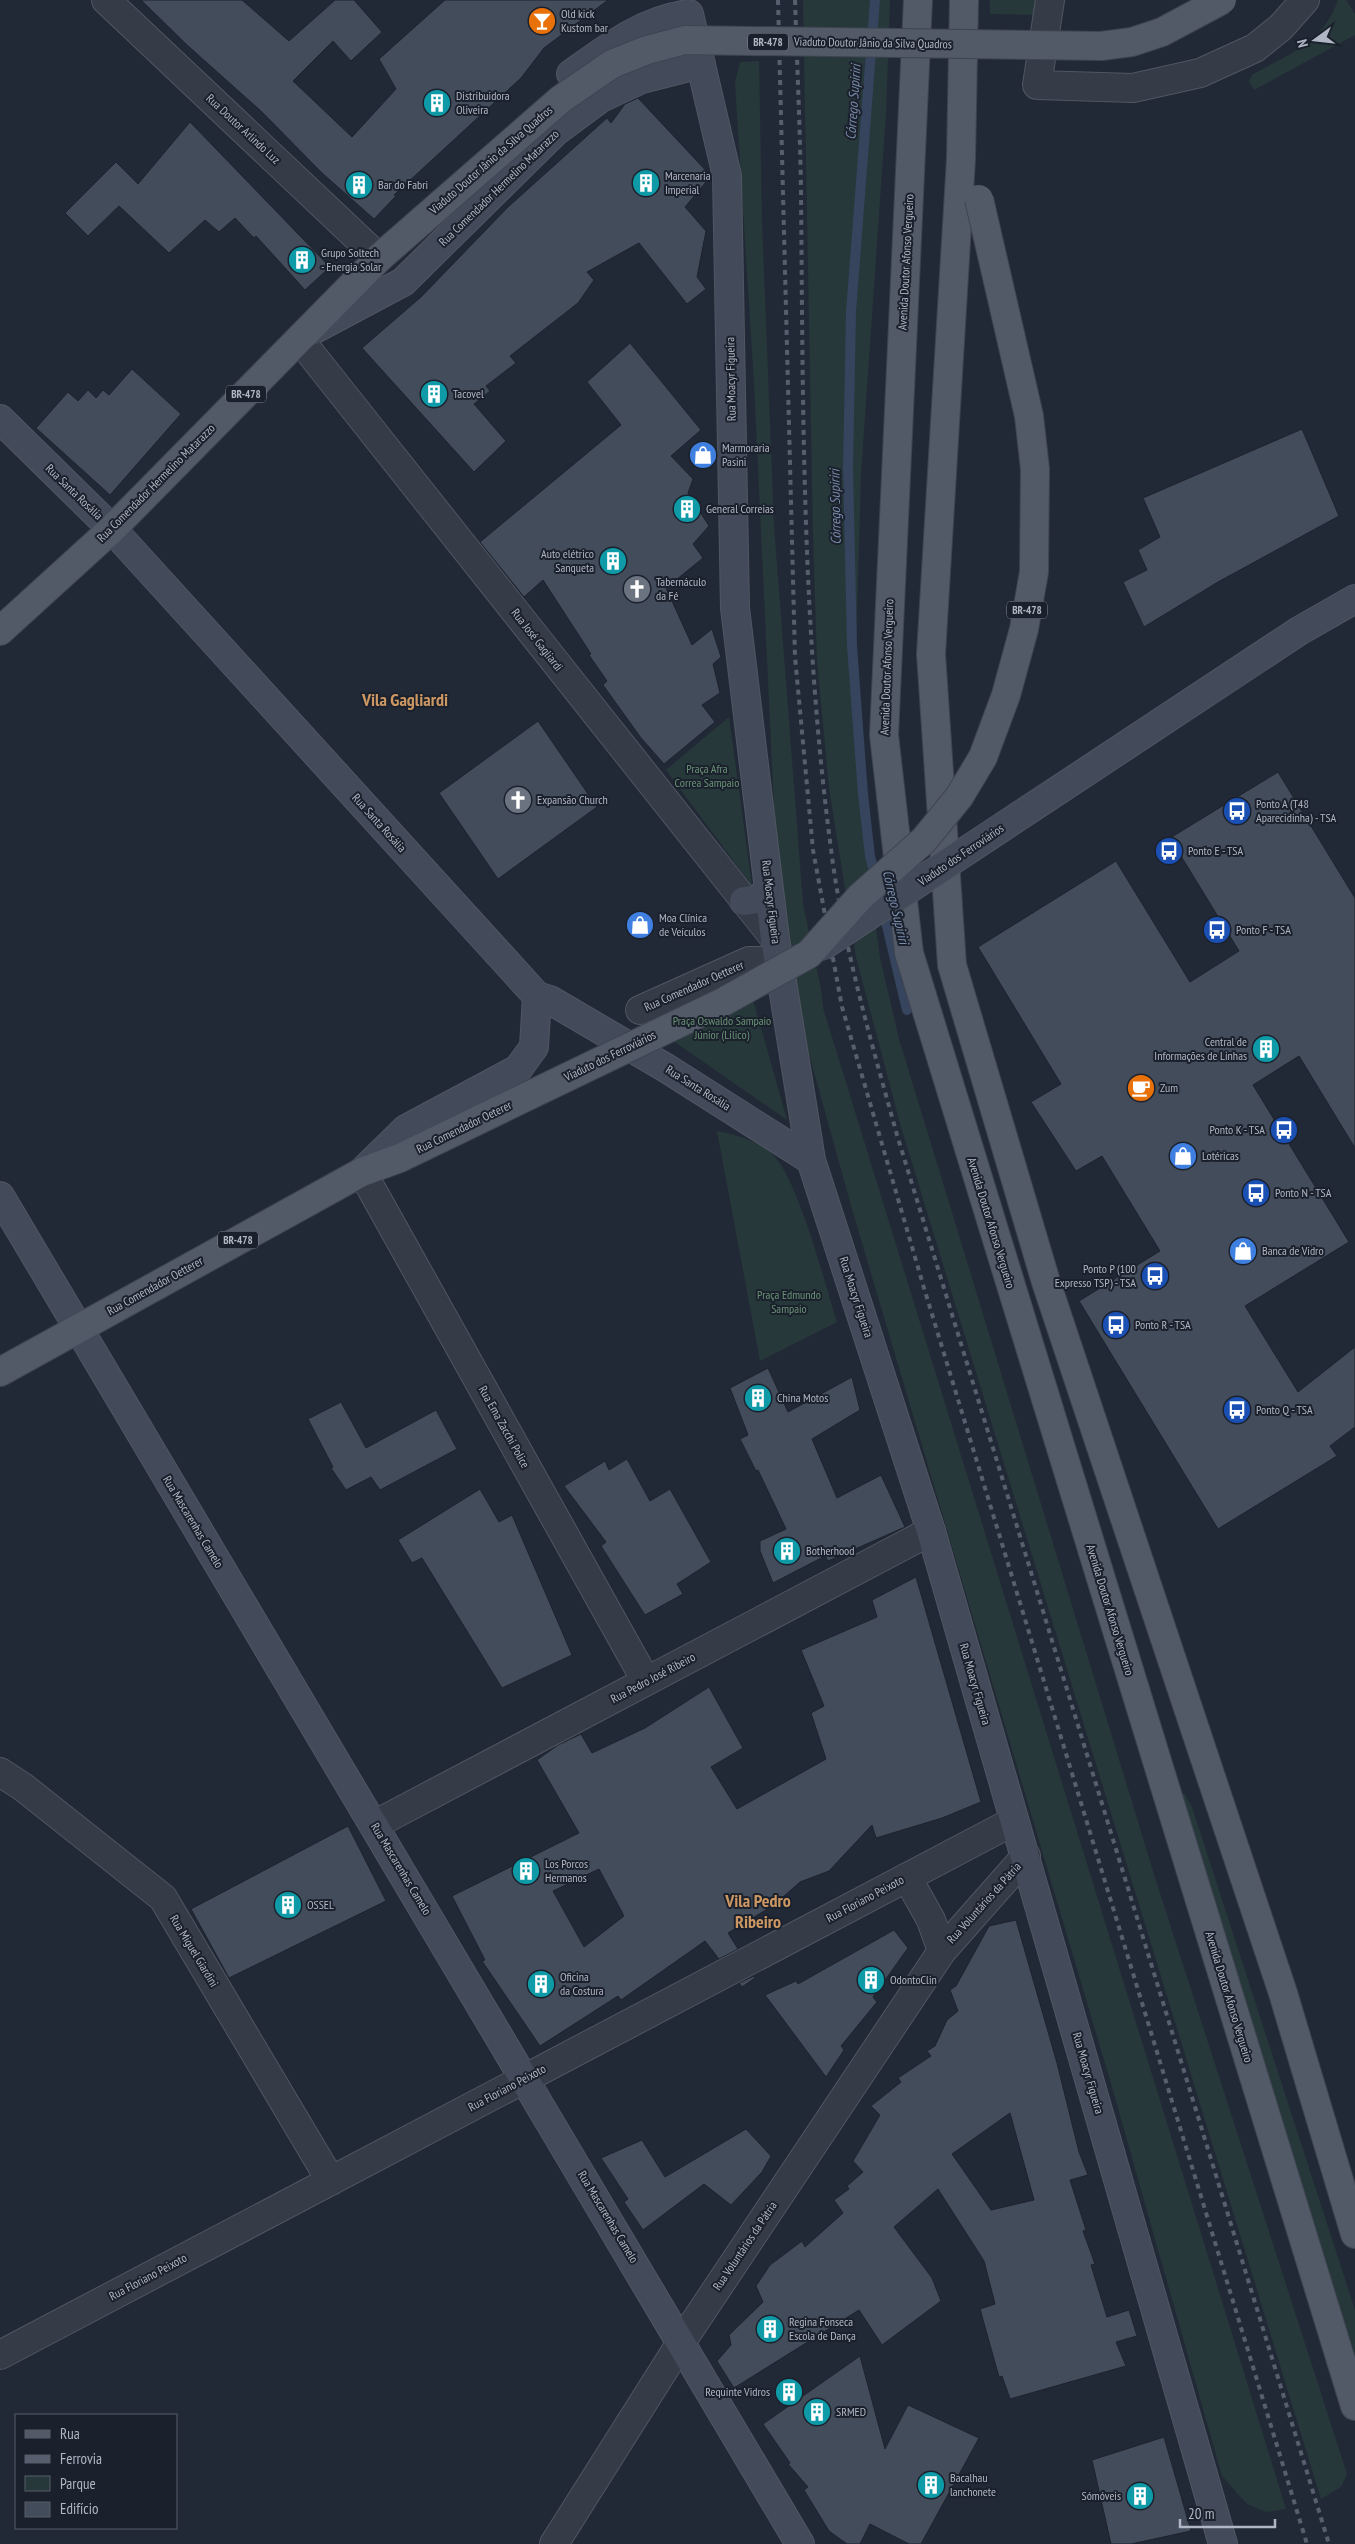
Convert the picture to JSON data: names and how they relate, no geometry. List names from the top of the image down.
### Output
{
  "streets": {
    "main road": [
      "BR-478",
      "Viaduto Doutor Jânio da Silva Quadros",
      "Rua Comendador Hermelino Matarazzo",
      "Avenida Doutor Afonso Vergueiro",
      "Rua Moacyr Figueira",
      "Rua Santa Rosália",
      "Viaduto dos Ferroviários",
      "Rua Comendador Oetterer",
      "Rua Comendador Oeterer",
      "Rua Mascarenhas Camelo"
    ],
    "street": [
      "Rua Doutor Arlindo Luz",
      "Rua José Gagliardi",
      "Rua Ema Zacchi Police",
      "Rua Pedro José Ribeiro",
      "Rua Floriano Peixoto",
      "Rua Voluntários da Pátria",
      "Rua Miguel Giardini"
    ]
  },
  "crossings": [
    ["BR-478", "Viaduto dos Ferroviários"],
    ["Viaduto Doutor Jânio da Silva Quadros", "Rua Doutor Arlindo Luz"],
    ["Viaduto Doutor Jânio da Silva Quadros", "Rua Comendador Hermelino Matarazzo"],
    ["Rua Doutor Arlindo Luz", "Rua Comendador Hermelino Matarazzo"],
    ["Rua Comendador Hermelino Matarazzo", "Rua Moacyr Figueira"],
    ["Rua Comendador Hermelino Matarazzo", "Rua Santa Rosália"],
    ["Rua Comendador Hermelino Matarazzo", "Rua José Gagliardi"],
    ["Rua Moacyr Figueira", "Rua Santa Rosália"],
    ["Rua Moacyr Figueira", "Rua José Gagliardi"],
    ["Rua Moacyr Figueira", "Rua Comendador Oetterer"],
    ["Rua Moacyr Figueira", "Rua Pedro José Ribeiro"],
    ["Rua Moacyr Figueira", "Rua Floriano Peixoto"],
    ["Rua Moacyr Figueira", "Rua Voluntários da Pátria"],
    ["Rua Santa Rosália", "Rua Comendador Oetterer"],
    ["Rua José Gagliardi", "Rua Comendador Oetterer"],
    ["Viaduto dos Ferroviários", "Rua Comendador Oeterer"],
    ["Rua Comendador Oetterer", "Rua Comendador Oeterer"],
    ["Rua Comendador Oetterer", "Rua Ema Zacchi Police"],
    ["Rua Comendador Oetterer", "Rua Mascarenhas Camelo"],
    ["Rua Ema Zacchi Police", "Rua Pedro José Ribeiro"],
    ["Rua Mascarenhas Camelo", "Rua Pedro José Ribeiro"],
    ["Rua Mascarenhas Camelo", "Rua Floriano Peixoto"],
    ["Rua Mascarenhas Camelo", "Rua Voluntários da Pátria"],
    ["Rua Floriano Peixoto", "Rua Voluntários da Pátria"],
    ["Rua Floriano Peixoto", "Rua Miguel Giardini"]
  ],
  "districts": ["Vila Gagliardi", "Vila Pedro Ribeiro"],
  "water": ["Córrego Supiriri"],
  "parks": ["Praça Afra Correa Sampaio", "Praça Oswaldo Sampaio Júnior (Lilico)", "Praça Edmundo Sampaio"],
  "places": {
    "bar": ["Old kick Kustom bar"],
    "building": [
      "Distribuidora Oliveira",
      "Marcenaria Imperial",
      "Bar do Fabri",
      "Grupo Soltech - Energia Solar",
      "Tacovel",
      "General Correias",
      "Auto elétrico Sanqueta",
      "Central de Informações de Linhas",
      "China Motos",
      "Botherhood",
      "Los Porcos Hermanos",
      "OSSEL",
      "OdontoClin",
      "Oficina da Costura",
      "Regina Fonseca Escola de Dança",
      "Requinte Vidros",
      "SRMED",
      "Bacalhau lanchonete",
      "Sómóveis"
    ],
    "shop": [
      "Marmoraria Pasini",
      "Moa Clínica de Veículos",
      "Lotéricas",
      "Banca de Vidro"
    ],
    "church": ["Tabernáculo da Fé", "Expansão Church"],
    "bus stop": [
      "Ponto A (T48 Aparecidinha) - TSA",
      "Ponto E - TSA",
      "Ponto F - TSA",
      "Ponto K - TSA",
      "Ponto N - TSA",
      "Ponto P (100 Expresso TSP) - TSA",
      "Ponto R - TSA",
      "Ponto Q - TSA"
    ],
    "cafe": ["Zum"]
  },
  "legend": [
    "Rua",
    "Ferrovia",
    "Parque",
    "Edifício"
  ],
  "scale_bar": "20 m",
  "north": "left"
}
